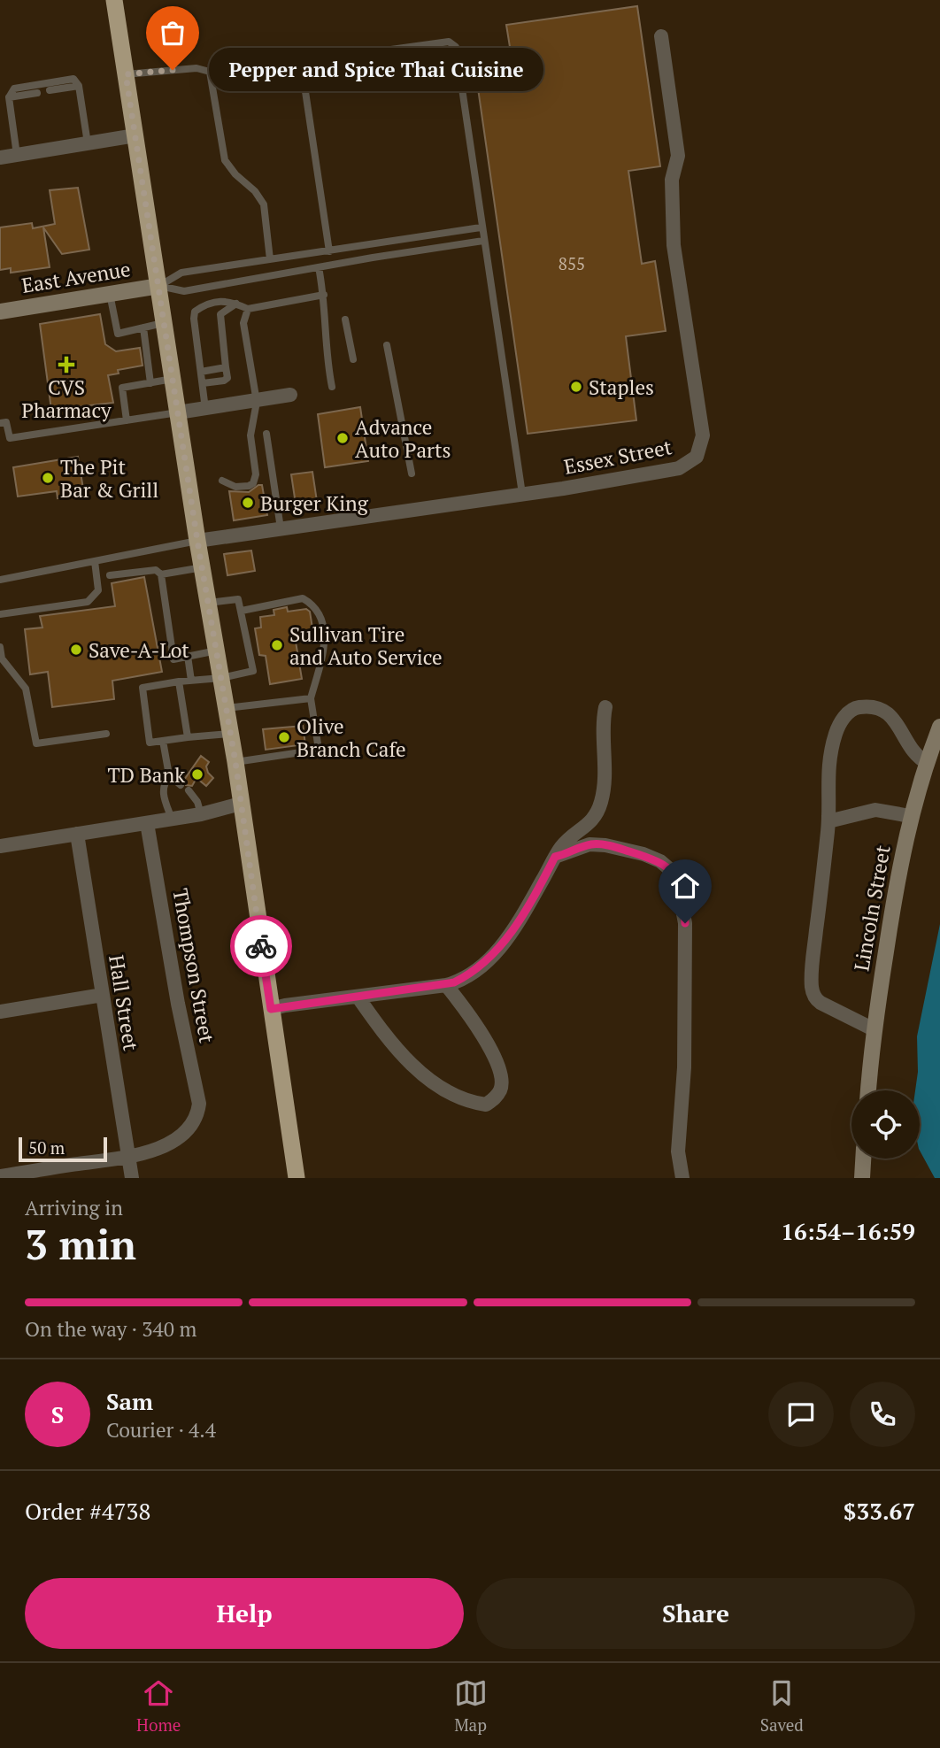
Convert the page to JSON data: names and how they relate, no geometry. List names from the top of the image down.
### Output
{
  "streets": {
    "main road": ["East Avenue", "Lincoln Street"],
    "street": ["Essex Street", "Thompson Street", "Hall Street"]
  },
  "crossings": [
    ["Thompson Street", "Hall Street"]
  ],
  "places": {
    "other": [
      "Pepper and Spice Thai Cuisine",
      "Staples",
      "Advance Auto Parts",
      "The Pit Bar & Grill",
      "Burger King",
      "Sullivan Tire and Auto Service",
      "Save-A-Lot",
      "Olive Branch Cafe",
      "TD Bank"
    ],
    "health": ["CVS Pharmacy"]
  },
  "house_numbers": ["855"],
  "scale_bar": "50 m",
  "page": {
    "bubble": "Pepper and Spice Thai Cuisine",
    "scale": "50 m",
    "heading": ["3 min", "Arriving in", "16:54–16:59"],
    "panel": [
      "Sam",
      "Courier · 4.4",
      "Order #4738",
      "$33.67"
    ],
    "bar": "On the way · 340 m",
    "round": "S",
    "buttons": ["Help", "Share"],
    "tabs": ["Home", "Map", "Saved"]
  }
}
